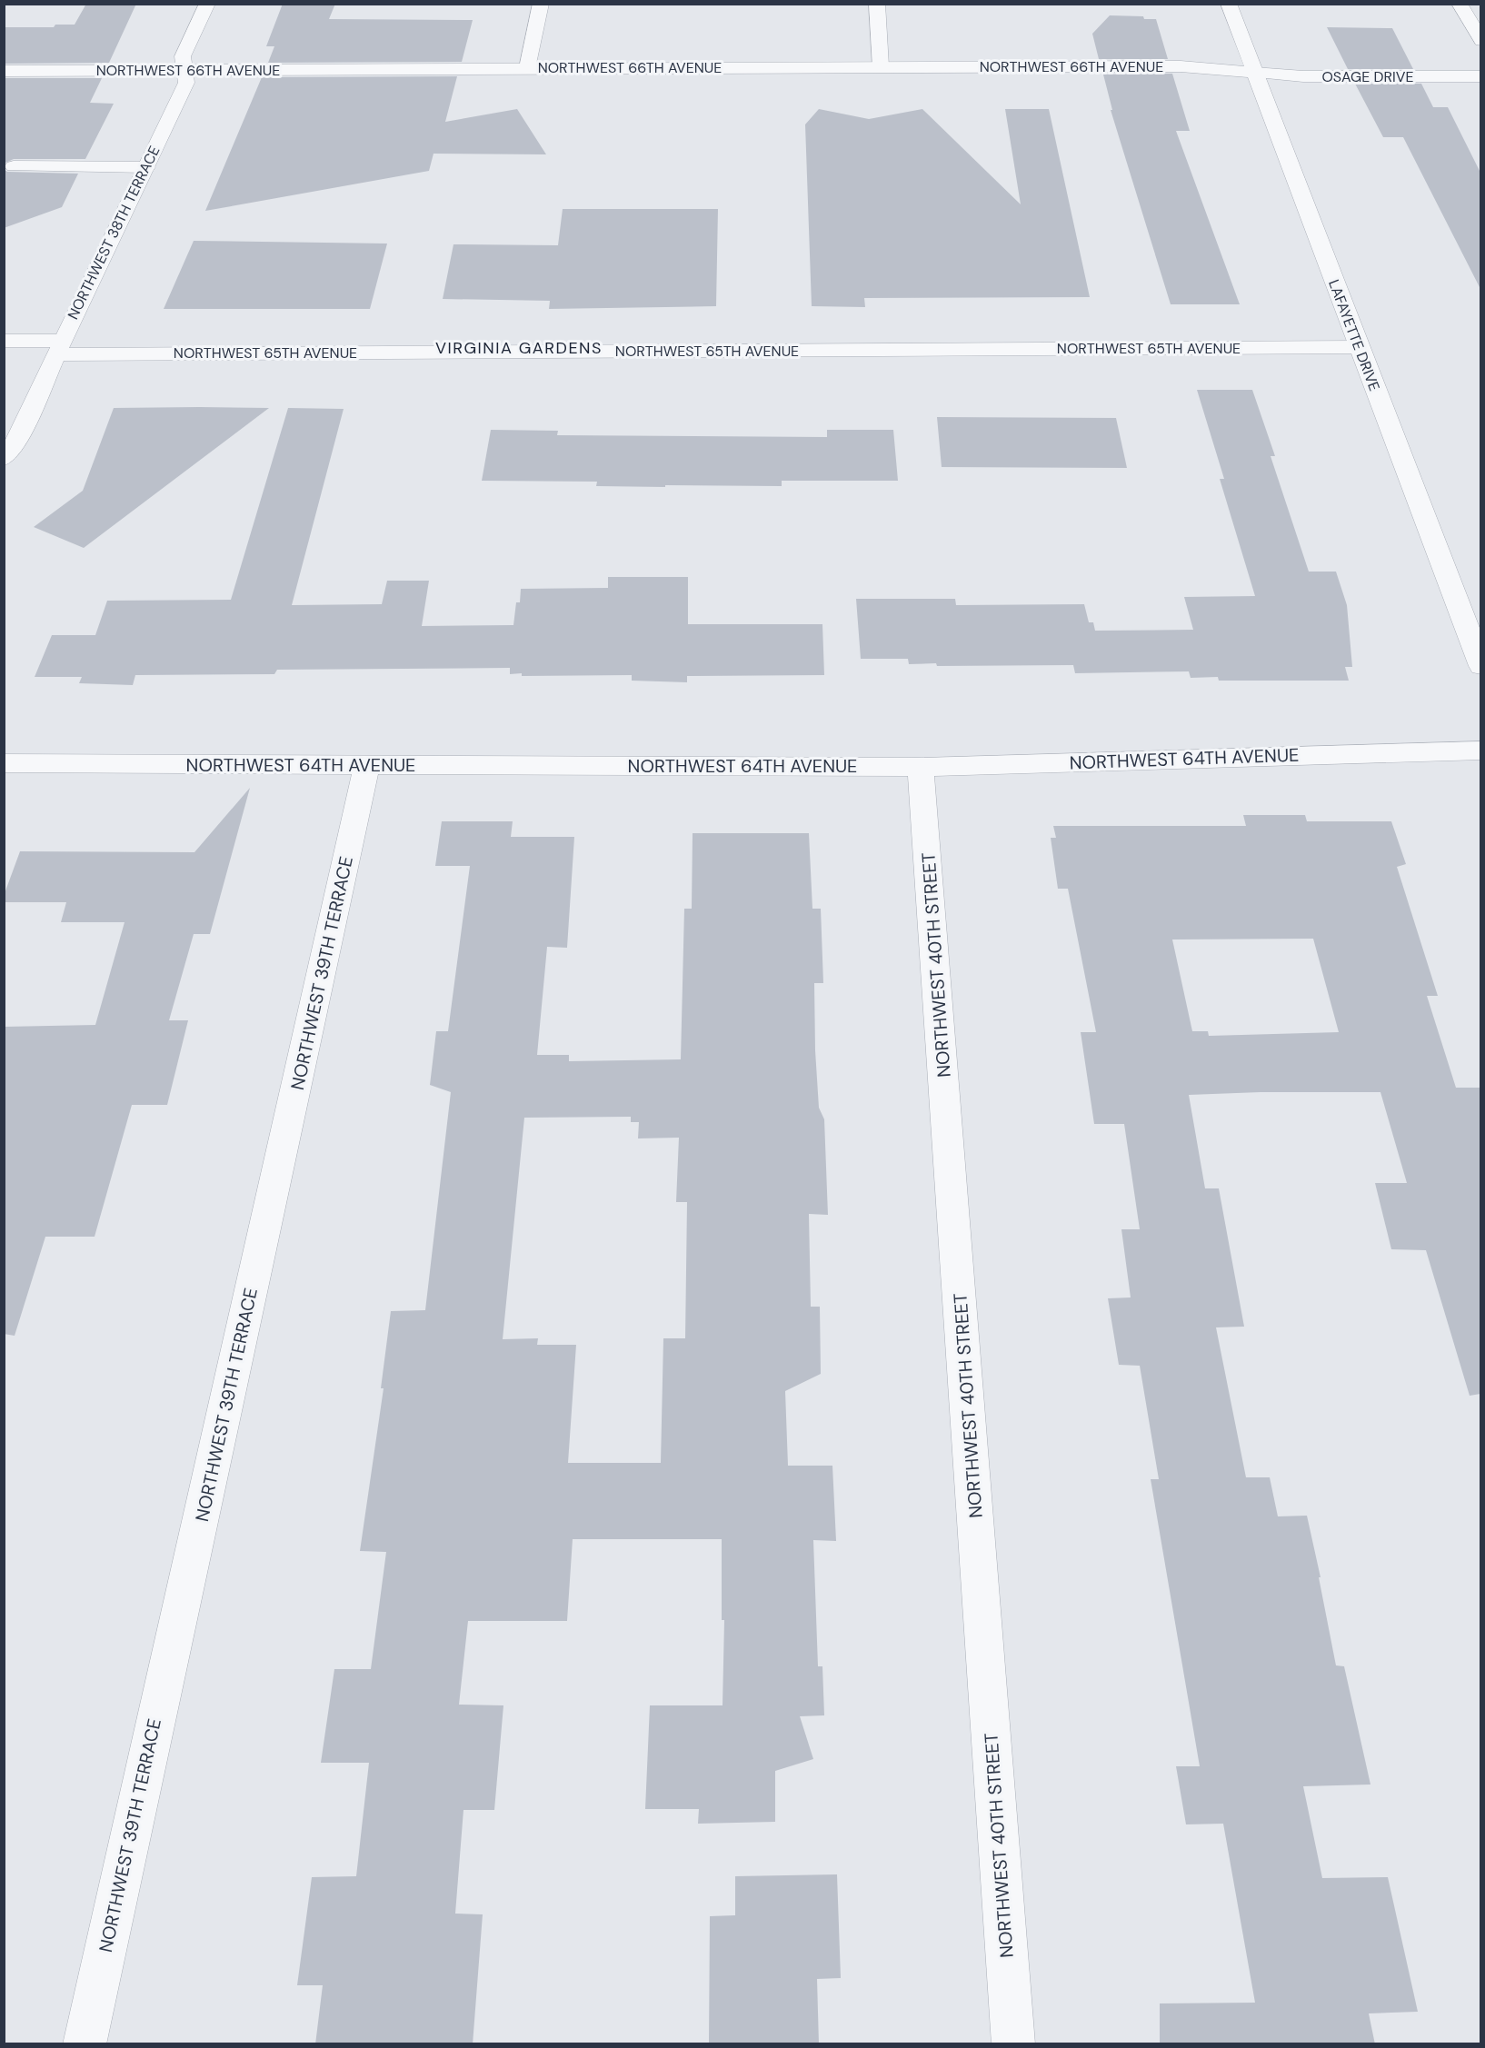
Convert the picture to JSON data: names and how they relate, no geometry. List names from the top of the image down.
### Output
{
  "streets": {
    "street": [
      "NORTHWEST 66TH AVENUE",
      "OSAGE DRIVE",
      "NORTHWEST 38TH TERRACE",
      "LAFAYETTE DRIVE",
      "NORTHWEST 65TH AVENUE",
      "NORTHWEST 64TH AVENUE",
      "NORTHWEST 40TH STREET",
      "NORTHWEST 39TH TERRACE"
    ]
  },
  "crossings": [
    ["NORTHWEST 66TH AVENUE", "OSAGE DRIVE"],
    ["NORTHWEST 66TH AVENUE", "NORTHWEST 38TH TERRACE"],
    ["NORTHWEST 66TH AVENUE", "LAFAYETTE DRIVE"],
    ["OSAGE DRIVE", "LAFAYETTE DRIVE"],
    ["NORTHWEST 38TH TERRACE", "NORTHWEST 65TH AVENUE"],
    ["LAFAYETTE DRIVE", "NORTHWEST 65TH AVENUE"],
    ["NORTHWEST 64TH AVENUE", "NORTHWEST 40TH STREET"],
    ["NORTHWEST 64TH AVENUE", "NORTHWEST 39TH TERRACE"]
  ],
  "districts": ["VIRGINIA GARDENS"]
}
